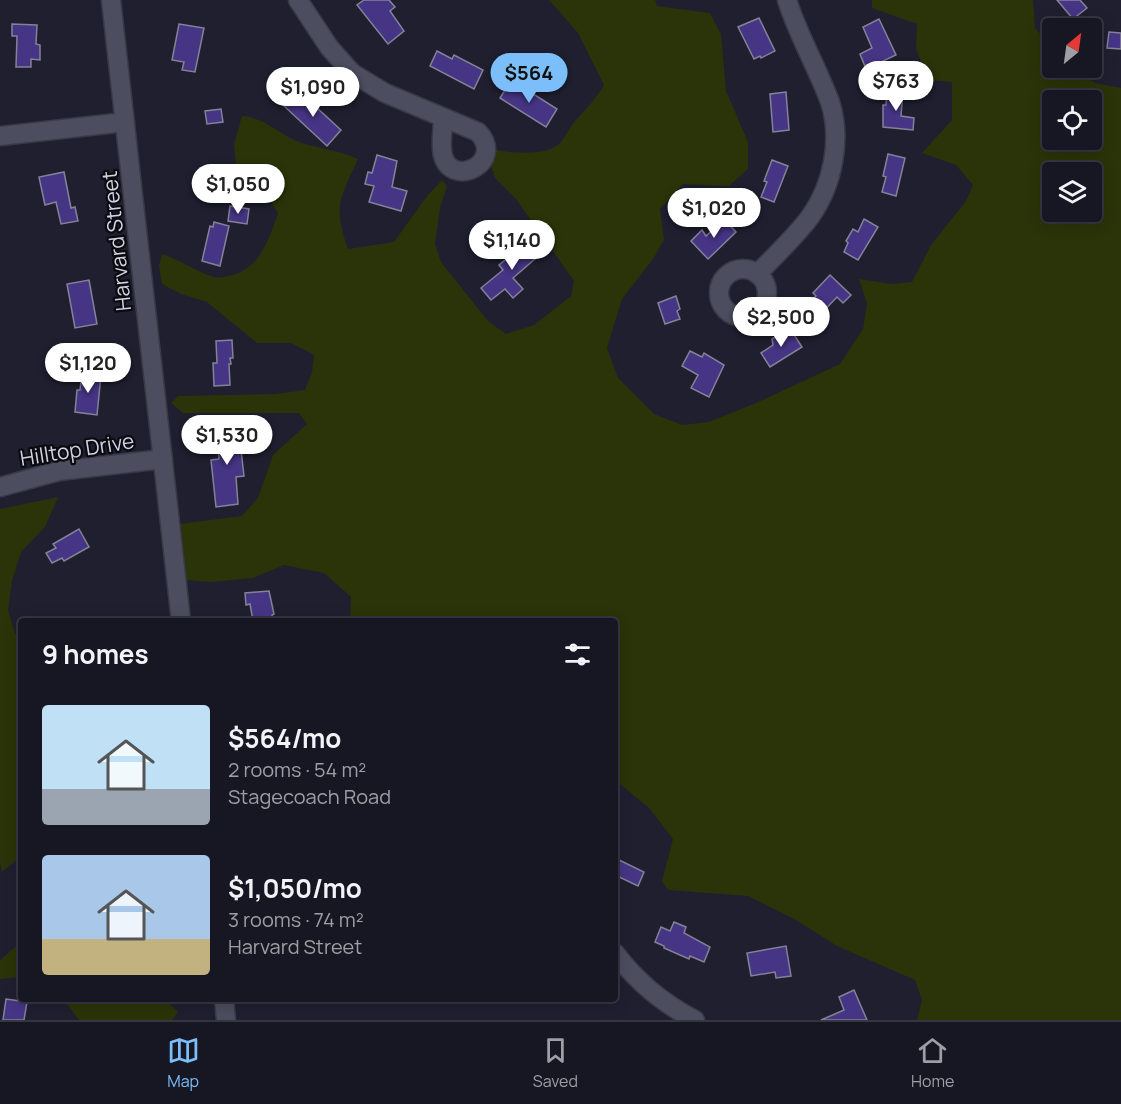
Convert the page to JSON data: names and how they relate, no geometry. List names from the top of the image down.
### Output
{
  "streets": {
    "street": ["Harvard Street", "Hilltop Drive"]
  },
  "crossings": [
    ["Harvard Street", "Hilltop Drive"]
  ],
  "north": "top right",
  "page": {
    "price": [
      "$564",
      "$763",
      "$1,090",
      "$1,050",
      "$1,020",
      "$1,140",
      "$2,500",
      "$1,120",
      "$1,530"
    ],
    "heading": "9 homes",
    "list": [
      {
        "name": "$564/mo",
        "note": "2 rooms · 54 m² · Stagecoach Road"
      },
      {
        "name": "$1,050/mo",
        "note": "3 rooms · 74 m² · Harvard Street"
      }
    ],
    "tabs": ["Map", "Saved", "Home"]
  }
}
